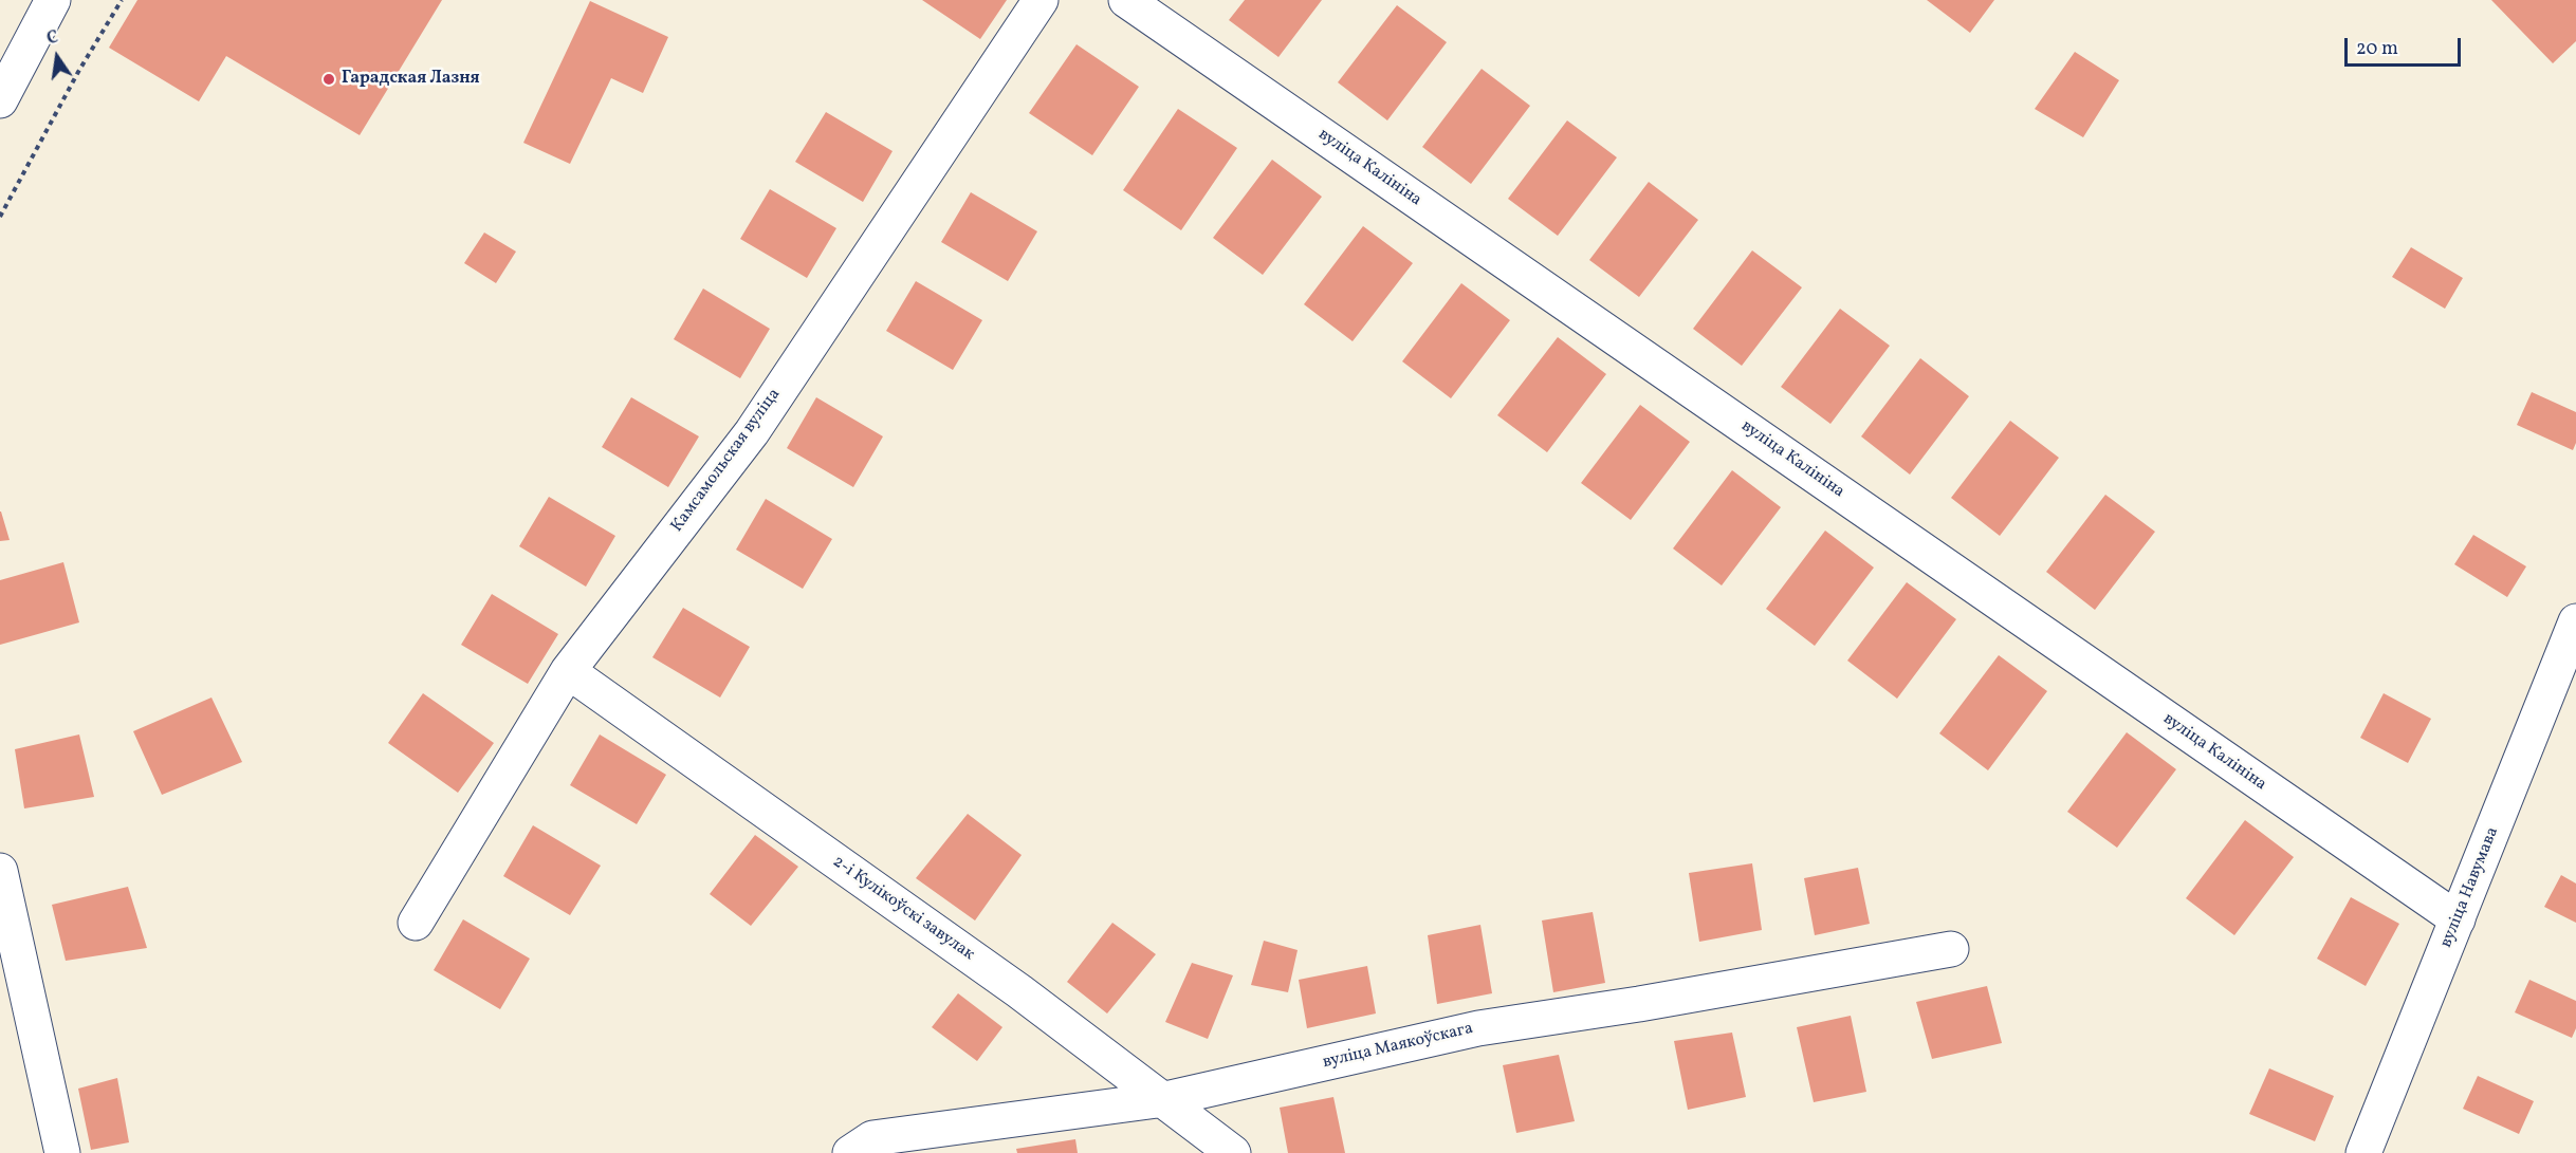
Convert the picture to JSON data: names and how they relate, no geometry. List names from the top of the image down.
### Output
{
  "streets": {
    "street": [
      "вуліца Калініна",
      "Камсамольская вуліца",
      "вуліца Навумава",
      "2-і Кулікоўскі завулак",
      "вуліца Маякоўскага"
    ]
  },
  "crossings": [
    ["вуліца Калініна", "вуліца Навумава"],
    ["Камсамольская вуліца", "2-і Кулікоўскі завулак"],
    ["2-і Кулікоўскі завулак", "вуліца Маякоўскага"]
  ],
  "places": ["Гарадская Лазня"],
  "scale_bar": "20 m",
  "north": "top"
}
